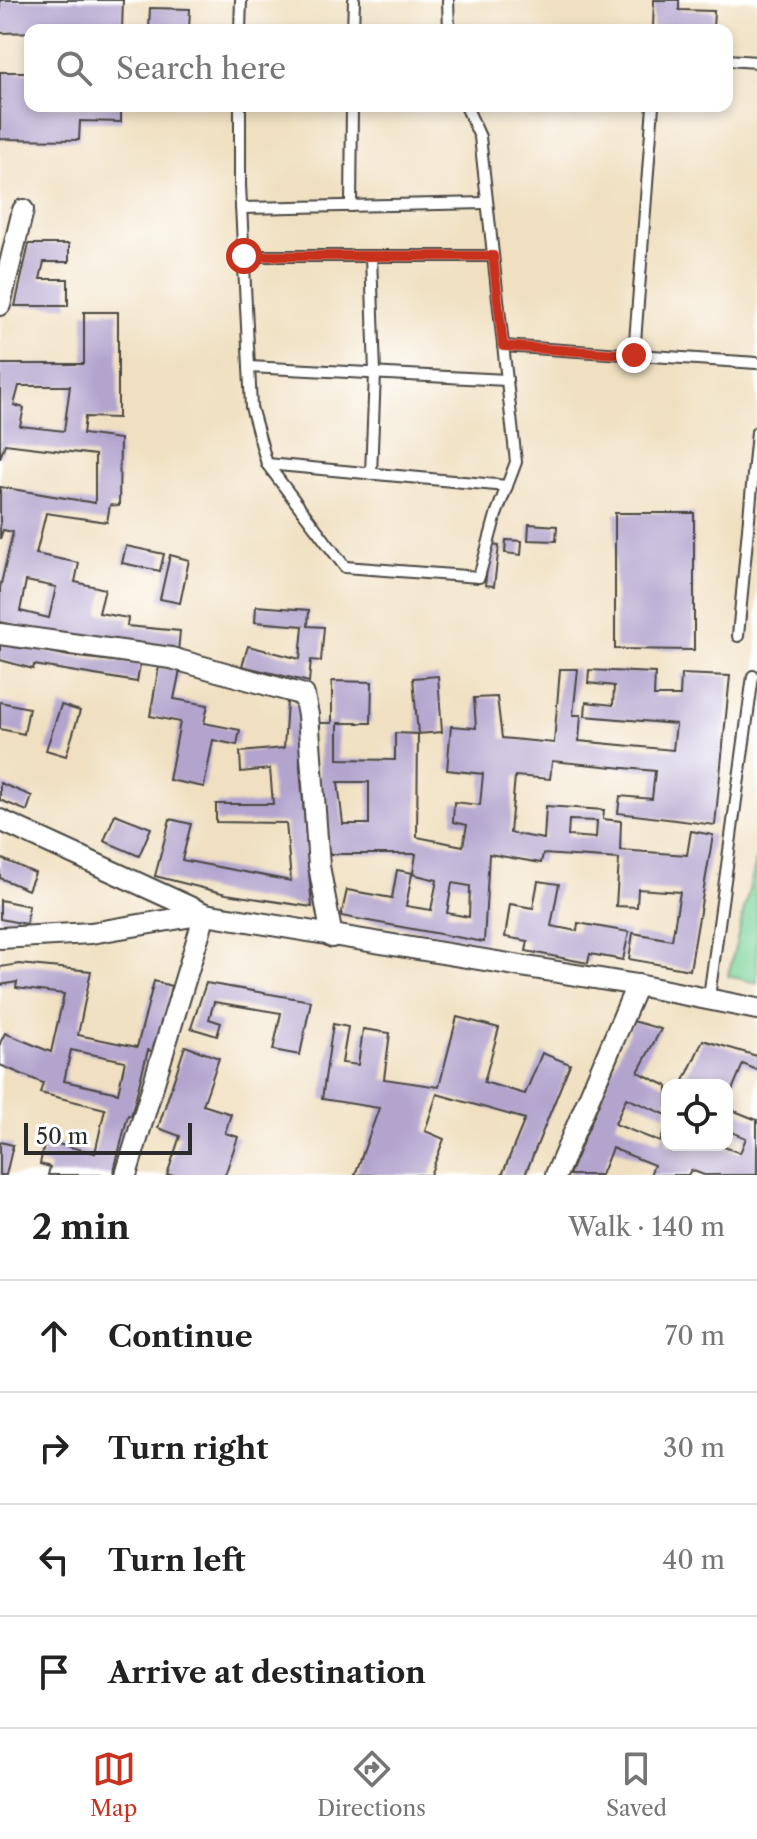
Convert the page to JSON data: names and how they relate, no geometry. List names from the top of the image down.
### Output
{
  "scale_bar": "50 m",
  "page": {
    "search": "Search here",
    "scale": "50 m",
    "heading": ["2 min", "Walk · 140 m"],
    "list": [
      ["Continue", "70 m"],
      ["Turn right", "30 m"],
      ["Turn left", "40 m"],
      "Arrive at destination"
    ],
    "nav": ["Map", "Directions", "Saved"]
  }
}
